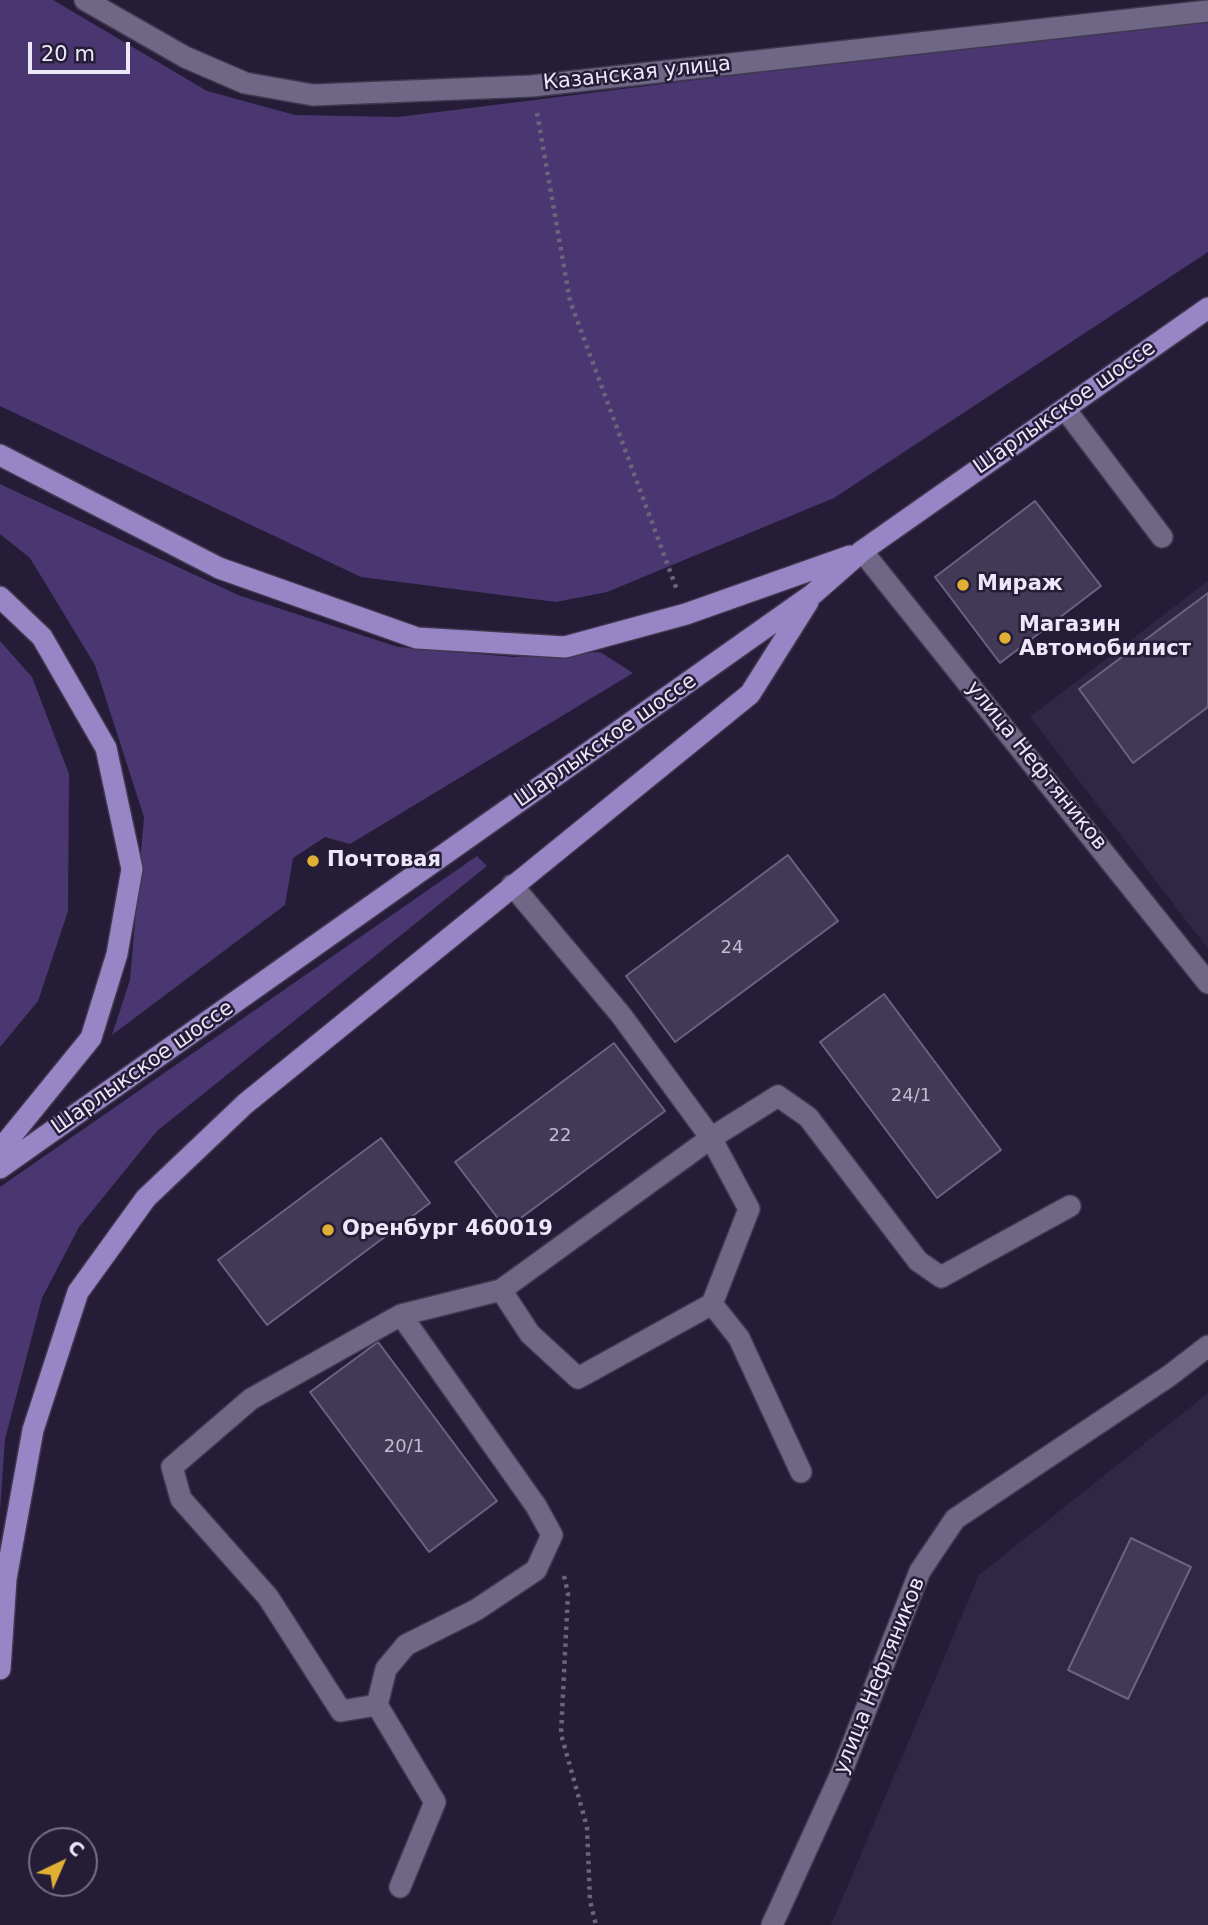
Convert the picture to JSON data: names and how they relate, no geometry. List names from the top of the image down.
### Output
{
  "streets": {
    "main road": ["Шарлыкское шоссе"],
    "street": ["Казанская улица", "улица Нефтяников"]
  },
  "crossings": [
    ["Шарлыкское шоссе", "улица Нефтяников"]
  ],
  "places": [
    "Мираж",
    "Магазин Автомобилист",
    "Почтовая",
    "Оренбург 460019"
  ],
  "house_numbers": [
    "24",
    "24/1",
    "22",
    "20/1"
  ],
  "scale_bar": "20 m",
  "north": "top right"
}
